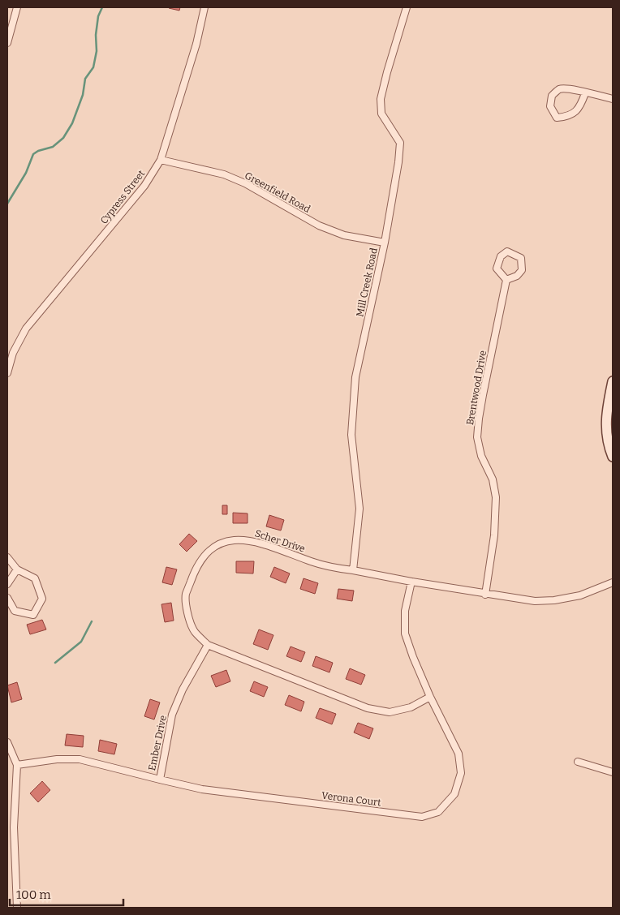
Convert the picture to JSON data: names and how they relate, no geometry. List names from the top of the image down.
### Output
{
  "streets": {
    "street": [
      "Greenfield Road",
      "Cypress Street",
      "Mill Creek Road",
      "Brentwood Drive",
      "Scher Drive",
      "Ember Drive",
      "Verona Court"
    ]
  },
  "crossings": [
    ["Greenfield Road", "Cypress Street"],
    ["Greenfield Road", "Mill Creek Road"],
    ["Mill Creek Road", "Scher Drive"],
    ["Brentwood Drive", "Scher Drive"],
    ["Scher Drive", "Ember Drive"],
    ["Scher Drive", "Verona Court"],
    ["Ember Drive", "Verona Court"]
  ],
  "scale_bar": "100 m"
}
